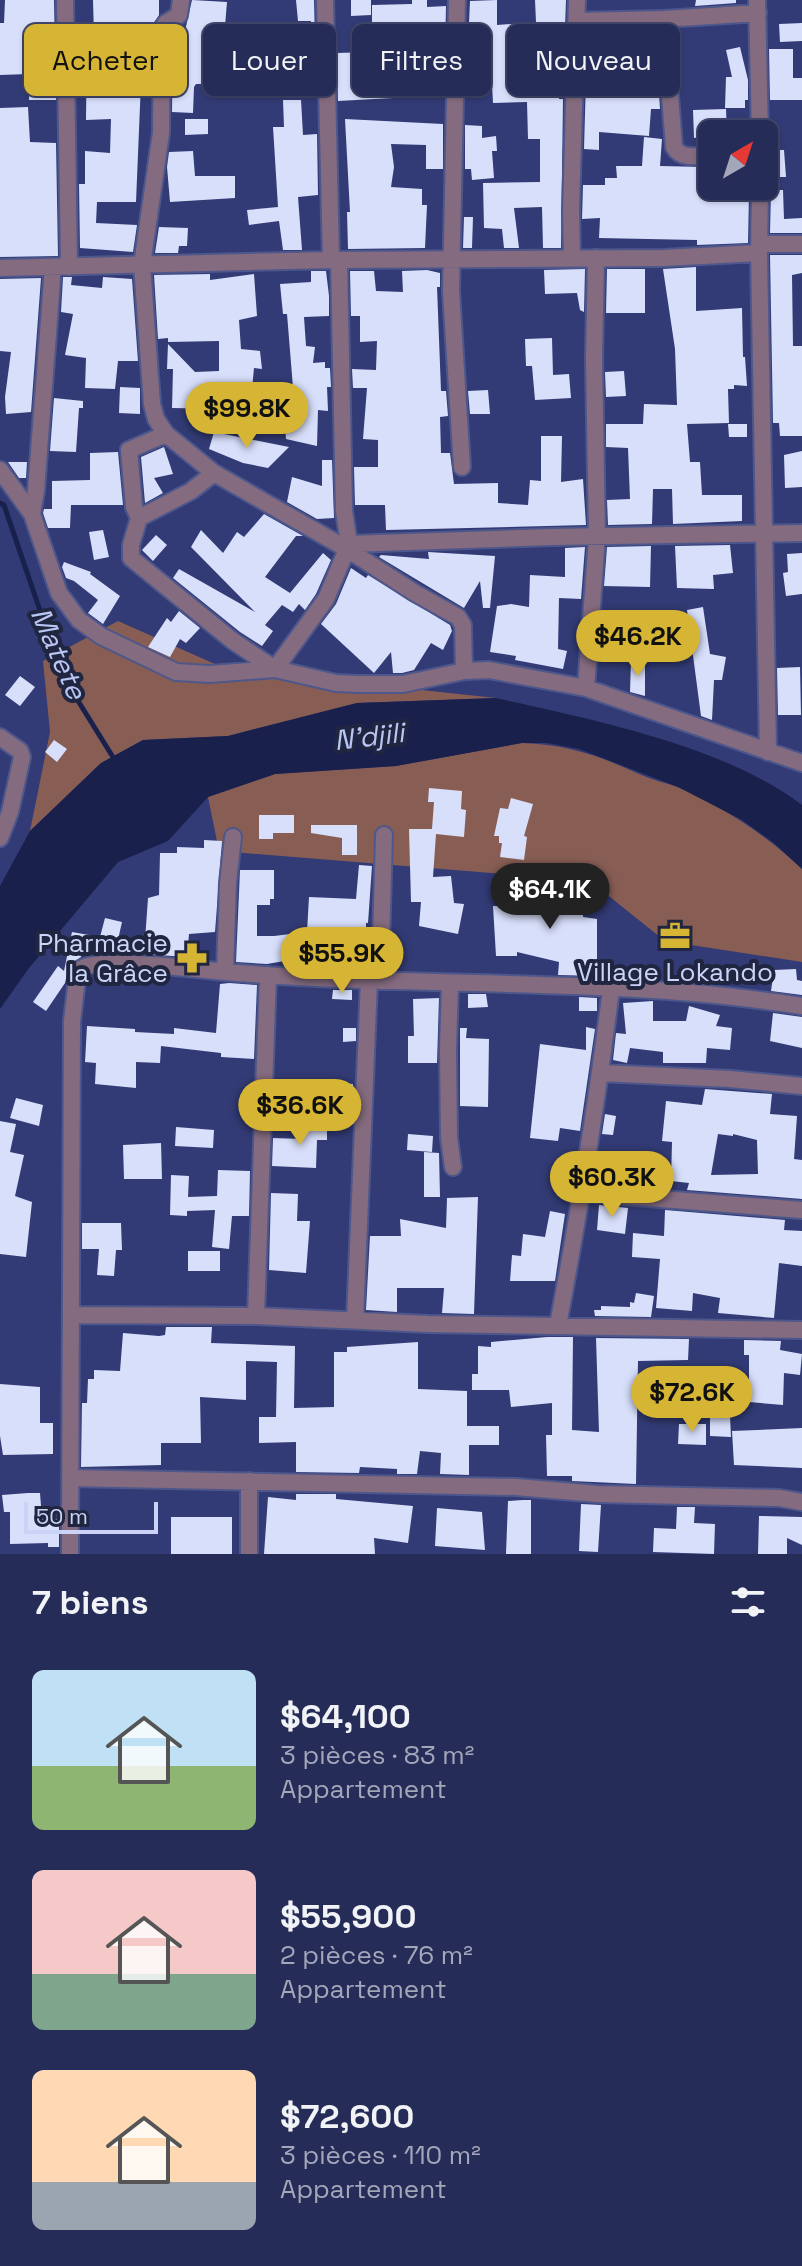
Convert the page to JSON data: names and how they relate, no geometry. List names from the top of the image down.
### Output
{
  "water": ["Matete", "N'djili"],
  "places": {
    "office": ["Village Lokando"],
    "pharmacy": ["Pharmacie la Grâce"]
  },
  "scale_bar": "50 m",
  "north": "top right",
  "page": {
    "chip": [
      "Acheter",
      "Louer",
      "Filtres",
      "Nouveau"
    ],
    "price": [
      "$99.8K",
      "$46.2K",
      "$64.1K",
      "$55.9K",
      "$36.6K",
      "$60.3K",
      "$72.6K"
    ],
    "scale": "50 m",
    "heading": "7 biens",
    "list": [
      {
        "name": "$64,100",
        "note": "3 pièces · 83 m² · Appartement"
      },
      {
        "name": "$55,900",
        "note": "2 pièces · 76 m² · Appartement"
      },
      {
        "name": "$72,600",
        "note": "3 pièces · 110 m² · Appartement"
      }
    ]
  }
}
